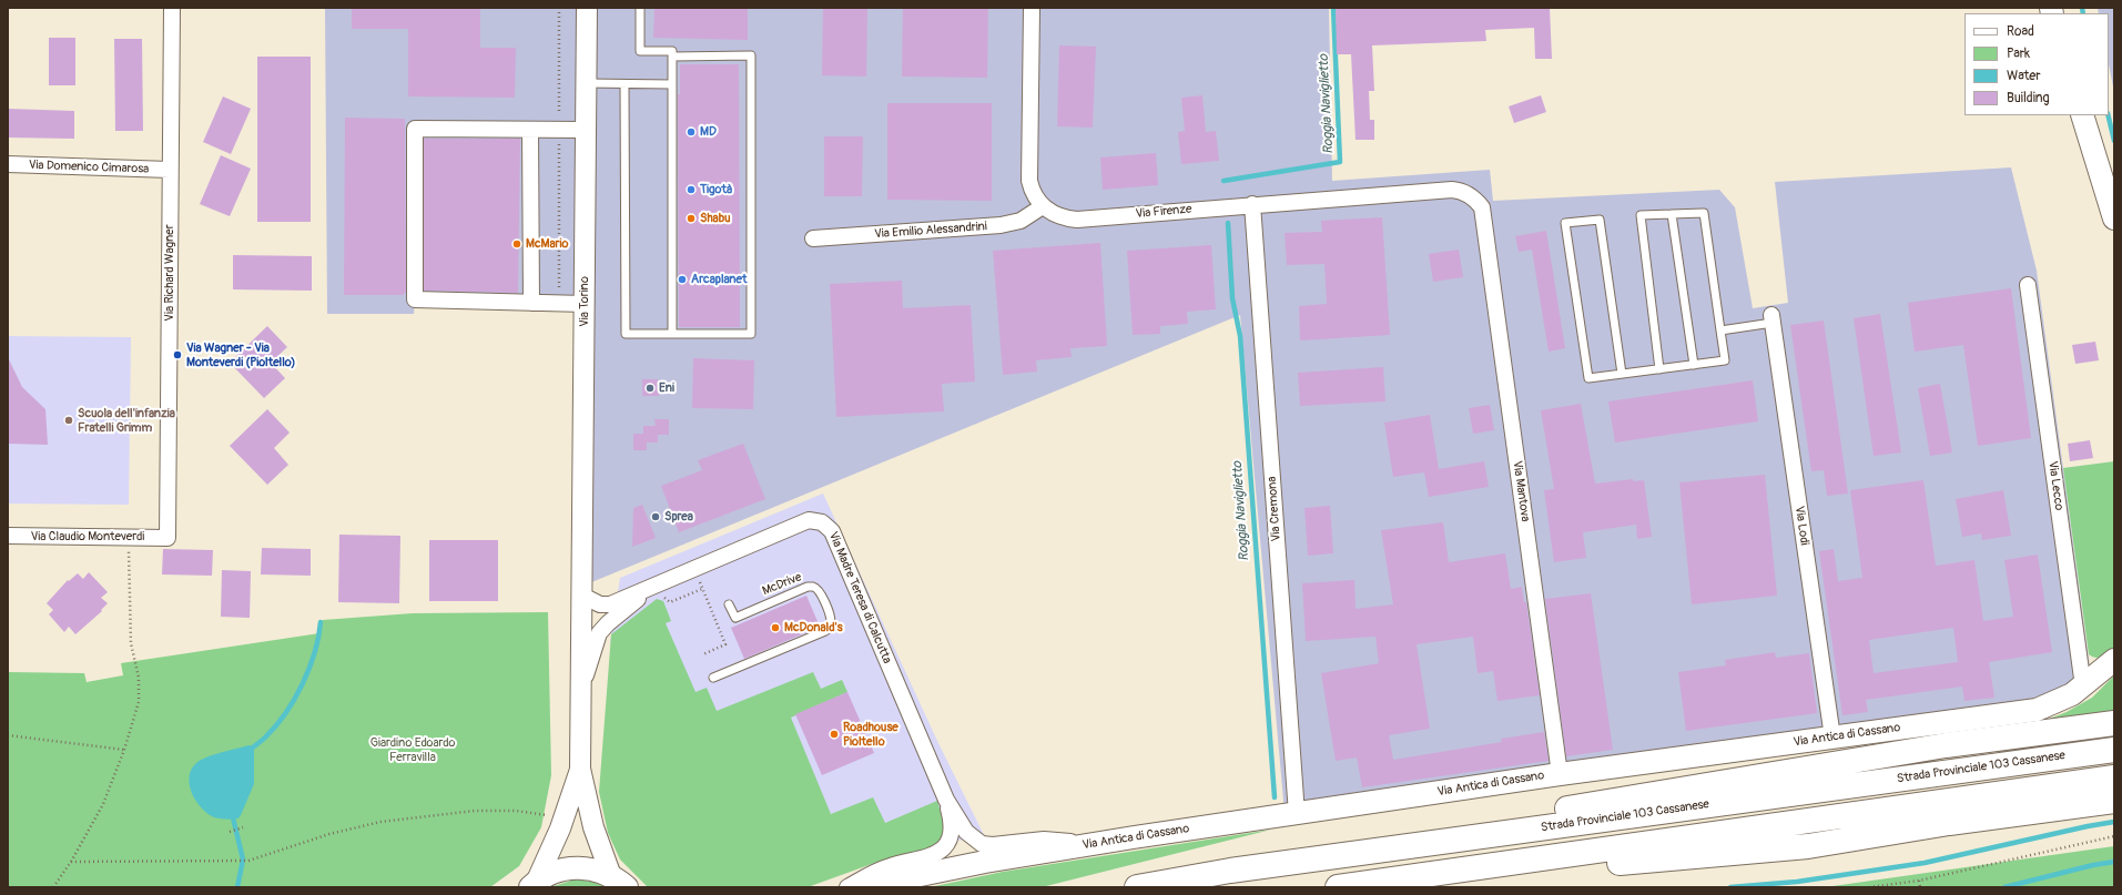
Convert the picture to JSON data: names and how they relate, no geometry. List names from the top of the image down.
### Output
{
  "streets": {
    "highway": ["Strada Provinciale 103 Cassanese"],
    "main road": ["Via Antica di Cassano"],
    "street": [
      "Via Domenico Cimarosa",
      "Via Firenze",
      "Via Emilio Alessandrini",
      "Via Richard Wagner",
      "Via Torino",
      "Via Lecco",
      "Via Mantova",
      "Via Cremona",
      "Via Lodi",
      "Via Claudio Monteverdi",
      "Via Madre Teresa di Calcutta"
    ],
    "lane": ["McDrive"]
  },
  "crossings": [
    ["Via Domenico Cimarosa", "Via Richard Wagner"],
    ["Via Firenze", "Via Emilio Alessandrini"],
    ["Via Firenze", "Via Mantova"],
    ["Via Firenze", "Via Cremona"],
    ["Via Richard Wagner", "Via Claudio Monteverdi"],
    ["Via Torino", "Via Madre Teresa di Calcutta"],
    ["Via Lecco", "Via Antica di Cassano"],
    ["Via Mantova", "Via Antica di Cassano"],
    ["Via Cremona", "Via Antica di Cassano"],
    ["Via Lodi", "Via Antica di Cassano"],
    ["Via Madre Teresa di Calcutta", "Via Antica di Cassano"]
  ],
  "water": ["Roggia Naviglietto"],
  "parks": ["Giardino Edoardo Ferravilla"],
  "places": [
    "MD",
    "Tigotà",
    "Shabu",
    "McMario",
    "Arcaplanet",
    "Via Wagner - Via Monteverdi (Pioltello)",
    "Eni",
    "Scuola dell'infanzia Fratelli Grimm",
    "Sprea",
    "McDonald's",
    "Roadhouse Pioltello"
  ],
  "legend": [
    "Road",
    "Park",
    "Water",
    "Building"
  ]
}
